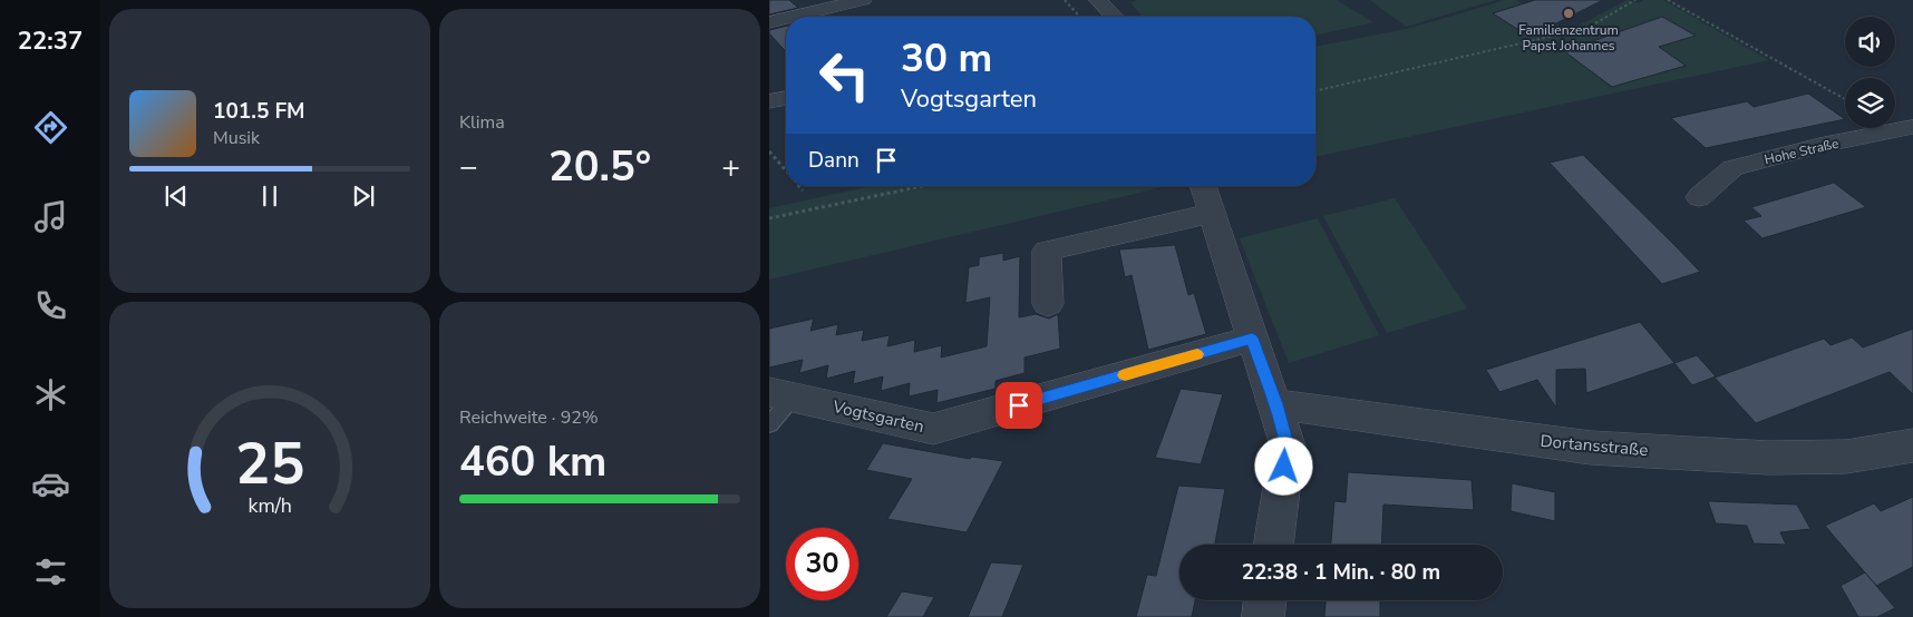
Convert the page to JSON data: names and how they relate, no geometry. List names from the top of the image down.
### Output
{
  "streets": {
    "street": ["Hohe Straße", "Vogtsgarten", "Dortansstraße"]
  },
  "places": ["Familienzentrum Papst Johannes"],
  "page": {
    "tabs": "22:37",
    "tile": [
      "Klima",
      ["Reichweite · 92%", "460 km"]
    ],
    "turn": ["30 m", "Vogtsgarten"],
    "song": ["101.5 FM", "Musik"],
    "then": "Dann",
    "heat": ["−", "20.5°", "+"],
    "limit": "30",
    "trip": "22:38 · 1 Min. · 80 m",
    "gauge": ["25", "km/h"]
  }
}
